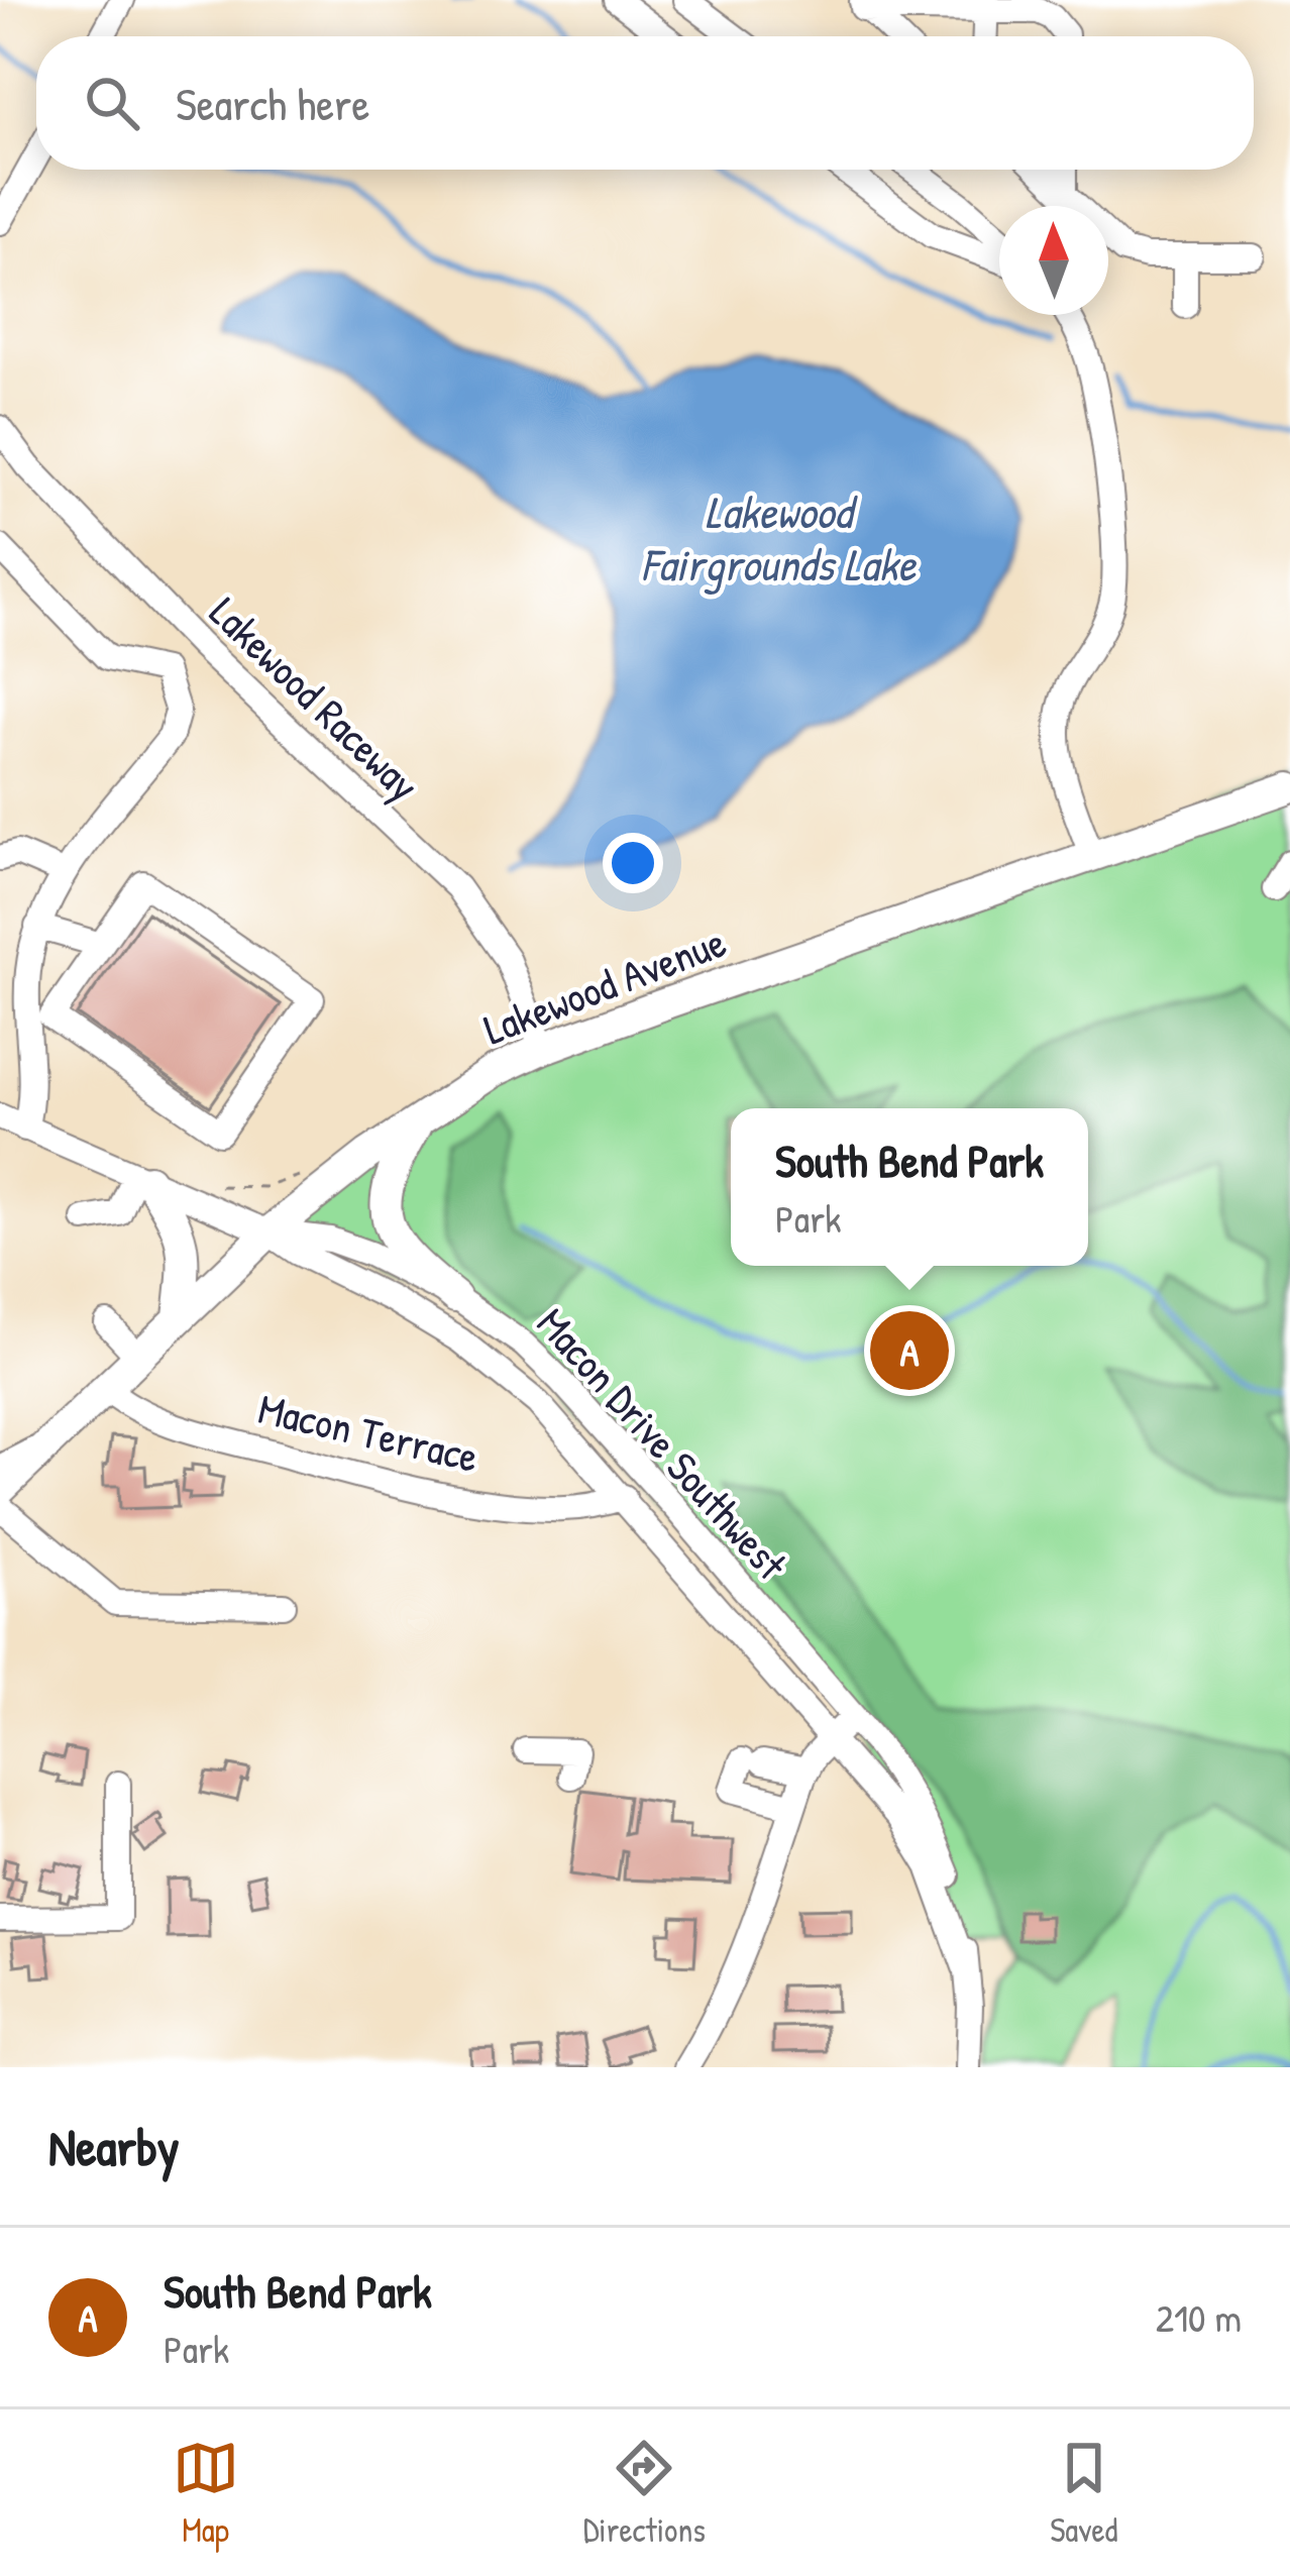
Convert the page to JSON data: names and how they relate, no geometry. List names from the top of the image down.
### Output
{
  "streets": {
    "main road": ["Lakewood Avenue"],
    "street": ["Lakewood Raceway", "Macon Terrace", "Macon Drive Southwest"]
  },
  "crossings": [
    ["Lakewood Raceway", "Lakewood Avenue"],
    ["Lakewood Avenue", "Macon Terrace"],
    ["Lakewood Avenue", "Macon Drive Southwest"],
    ["Macon Terrace", "Macon Drive Southwest"]
  ],
  "water": ["Lakewood Fairgrounds Lake"],
  "north": "top",
  "page": {
    "search": "Search here",
    "popup": ["South Bend Park", "Park"],
    "pins": "A",
    "heading": "Nearby",
    "list": [
      {
        "mark": "A",
        "name": "South Bend Park",
        "note": "Park",
        "value": "210 m"
      }
    ],
    "nav": ["Map", "Directions", "Saved"]
  }
}
